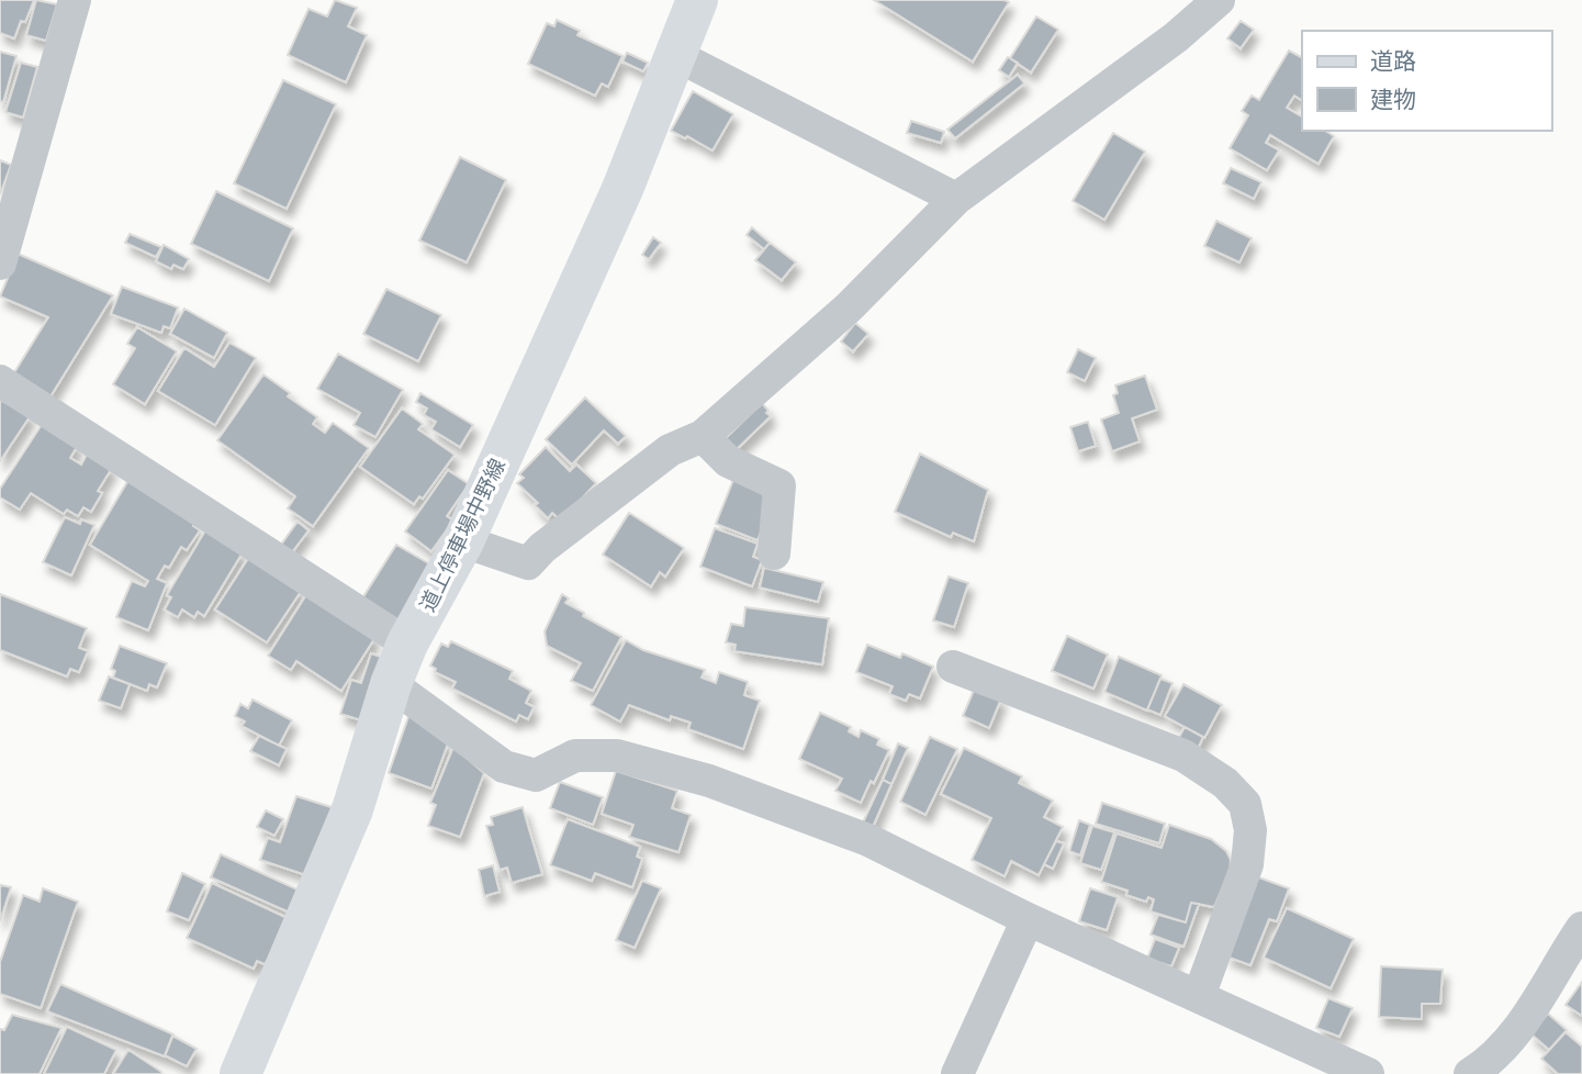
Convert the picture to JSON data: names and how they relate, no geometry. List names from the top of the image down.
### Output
{
  "streets": {
    "main road": ["道上停車場中野線"]
  },
  "legend": ["道路", "建物"]
}
